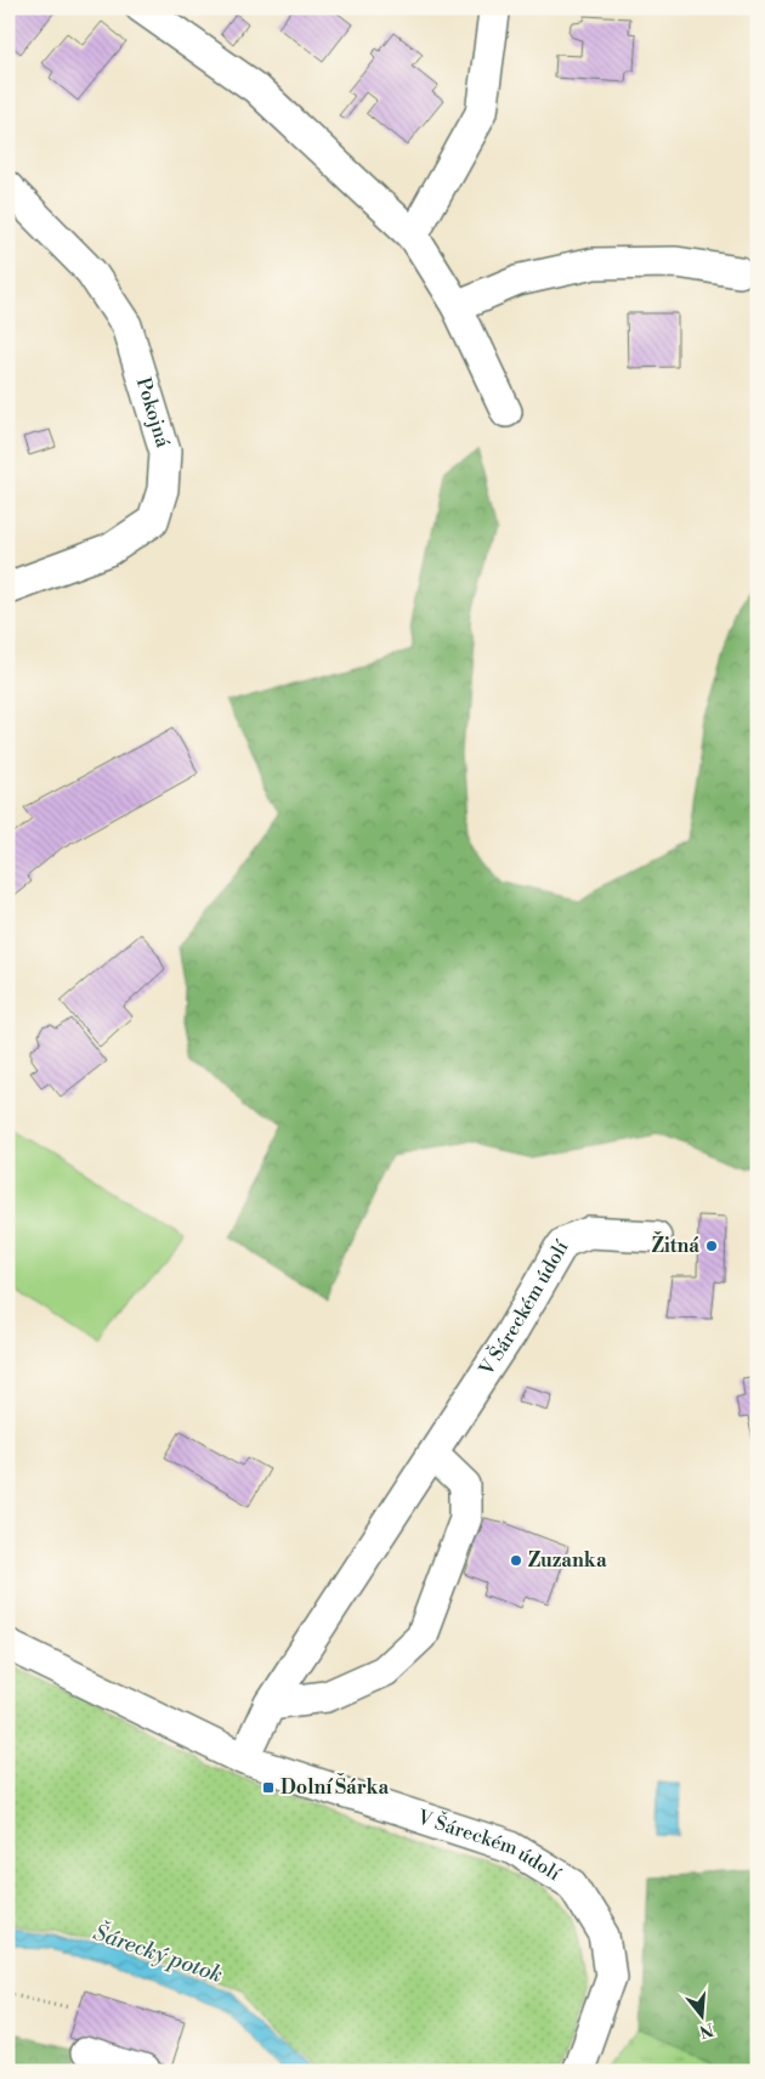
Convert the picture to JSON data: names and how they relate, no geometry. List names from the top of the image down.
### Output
{
  "streets": {
    "street": ["Pokojná", "V Šáreckém údolí"]
  },
  "water": ["Šárecký potok"],
  "places": {
    "other": ["Žitná", "Zuzanka"],
    "transit": ["Dolní Šárka"]
  },
  "north": "bottom"
}
